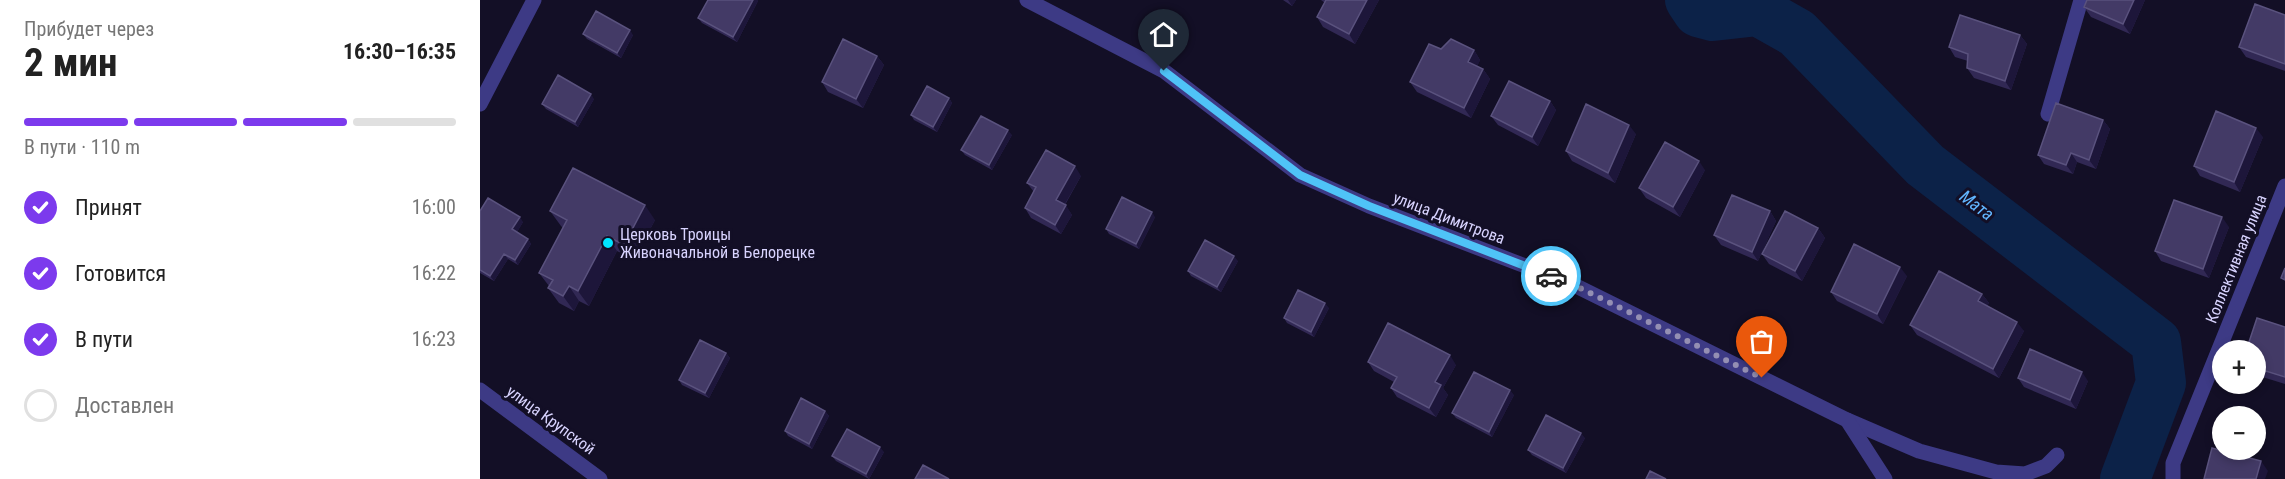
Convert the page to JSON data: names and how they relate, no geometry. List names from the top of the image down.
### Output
{
  "streets": {
    "street": ["улица Димитрова", "Коллективная улица", "улица Крупской"]
  },
  "water": ["Мата"],
  "places": ["Церковь Троицы Живоначальной в Белорецке"],
  "page": {
    "heading": ["2 мин", "Прибудет через", "16:30–16:35"],
    "bar": "В пути · 110 m",
    "list": [
      ["Принят", "16:00"],
      ["Готовится", "16:22"],
      ["В пути", "16:23"],
      "Доставлен"
    ],
    "map_buttons": ["+", "−"]
  }
}
